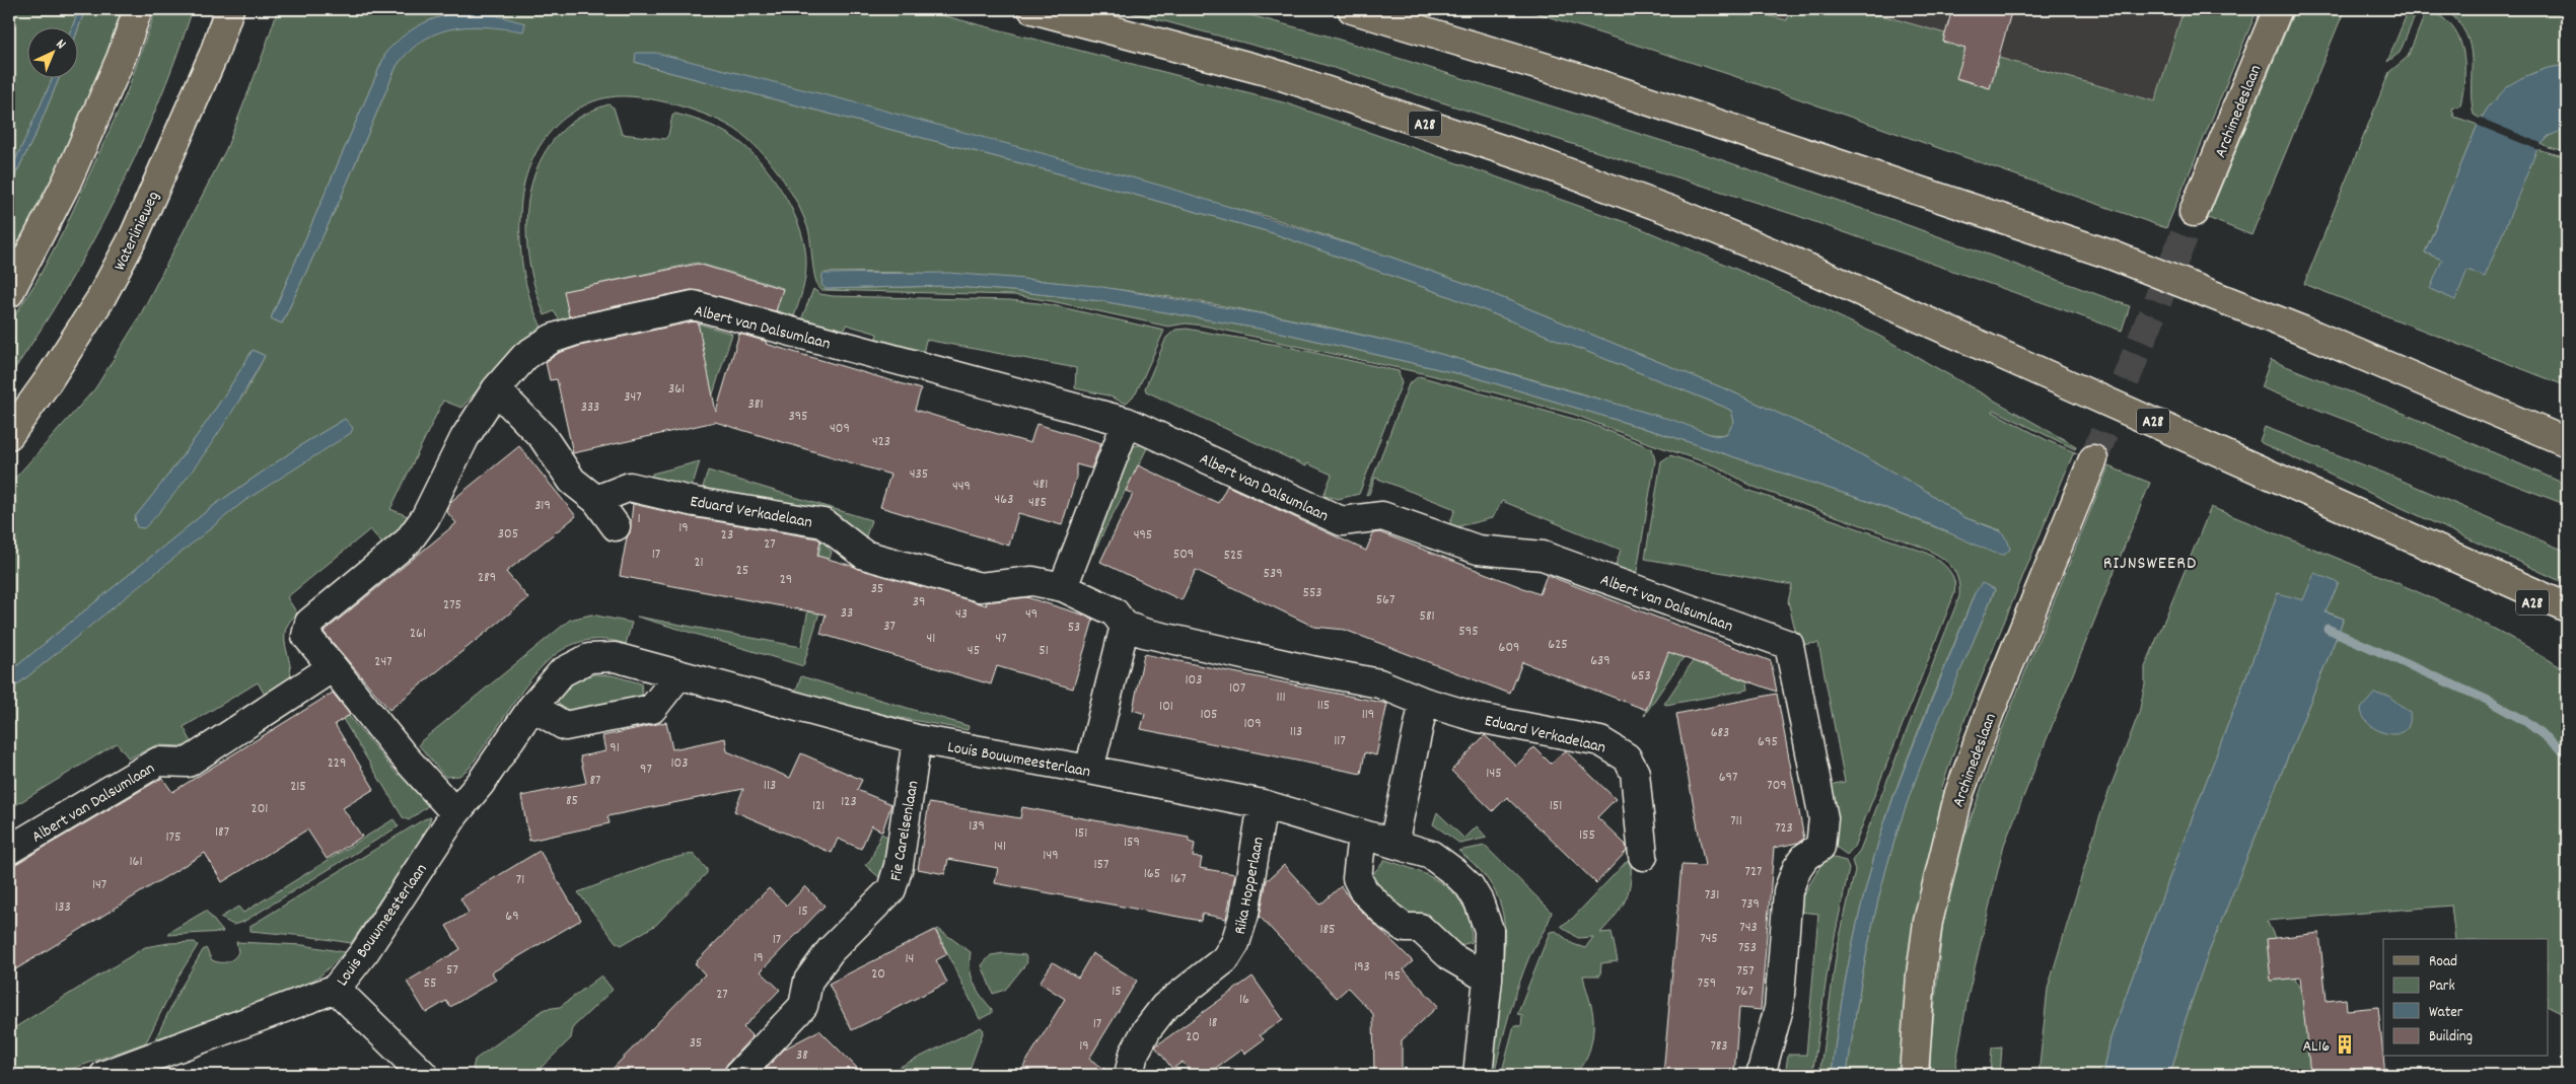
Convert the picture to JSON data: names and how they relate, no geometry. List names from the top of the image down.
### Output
{
  "streets": {
    "main road": ["Archimedeslaan", "A28", "Waterlinieweg"],
    "street": [
      "Albert van Dalsumlaan",
      "Eduard Verkadelaan",
      "Louis Bouwmeesterlaan",
      "Fie Carelsenlaan",
      "Rika Hopperlaan"
    ]
  },
  "crossings": [
    ["Albert van Dalsumlaan", "Louis Bouwmeesterlaan"],
    ["Louis Bouwmeesterlaan", "Fie Carelsenlaan"],
    ["Louis Bouwmeesterlaan", "Rika Hopperlaan"]
  ],
  "districts": ["RIJNSWEERD"],
  "places": {
    "building": ["AL16"]
  },
  "house_numbers": [
    "361",
    "347",
    "381",
    "333",
    "395",
    "409",
    "423",
    "435",
    "481",
    "449",
    "463",
    "485",
    "319",
    "1",
    "19",
    "305",
    "23",
    "495",
    "27",
    "17",
    "509",
    "525",
    "21",
    "25",
    "539",
    "289",
    "29",
    "35",
    "553",
    "567",
    "39",
    "275",
    "33",
    "43",
    "49",
    "581",
    "37",
    "53",
    "595",
    "261",
    "41",
    "47",
    "625",
    "609",
    "45",
    "51",
    "639",
    "247",
    "653",
    "103",
    "107",
    "111",
    "115",
    "101",
    "105",
    "119",
    "109",
    "113",
    "683",
    "117",
    "695",
    "91",
    "229",
    "103",
    "97",
    "145",
    "697",
    "87",
    "113",
    "709",
    "215",
    "85",
    "123",
    "121",
    "151",
    "201",
    "711",
    "139",
    "723",
    "187",
    "151",
    "155",
    "175",
    "159",
    "141",
    "149",
    "161",
    "157",
    "727",
    "165",
    "167",
    "71",
    "147",
    "731",
    "739",
    "133",
    "15",
    "69",
    "743",
    "185",
    "745",
    "17",
    "753",
    "19",
    "14",
    "193",
    "57",
    "757",
    "20",
    "195",
    "55",
    "759",
    "15",
    "767",
    "27",
    "16",
    "18",
    "17",
    "20",
    "35",
    "19",
    "783",
    "38"
  ],
  "legend": [
    "Road",
    "Park",
    "Water",
    "Building"
  ],
  "north": "top right"
}
